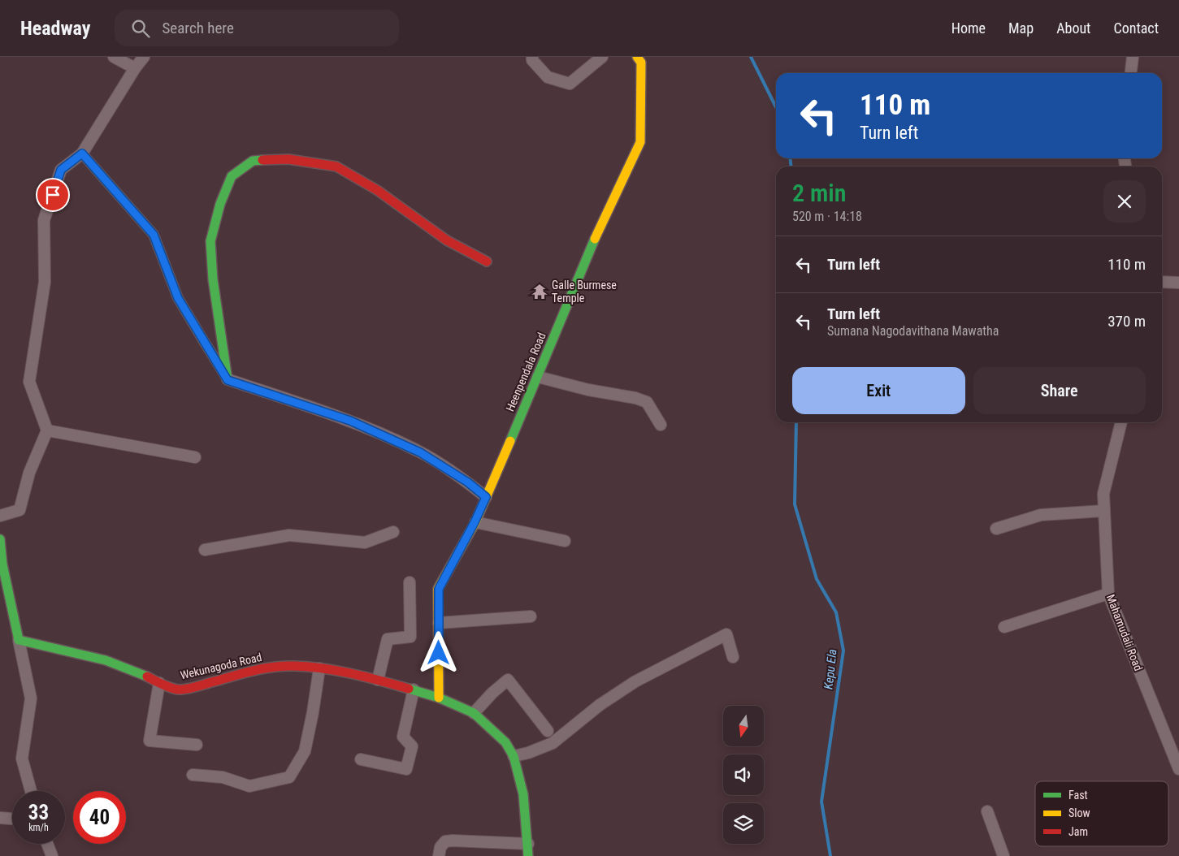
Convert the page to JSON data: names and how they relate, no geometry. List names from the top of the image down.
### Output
{
  "streets": {
    "street": ["Heenpendala Road", "Mahamudali Road", "Wekunagoda Road"]
  },
  "crossings": [
    ["Heenpendala Road", "Wekunagoda Road"]
  ],
  "water": ["Kepu Ela"],
  "places": {
    "temple": ["Galle Burmese Temple"]
  },
  "legend": ["Fast", "Slow", "Jam"],
  "north": "bottom",
  "page": {
    "header": "Headway",
    "search": "Search here",
    "nav": [
      "Home",
      "Map",
      "About",
      "Contact"
    ],
    "turn": ["110 m", "Turn left"],
    "heading": ["2 min", "520 m · 14:18"],
    "list": [
      {
        "name": "Turn left",
        "value": "110 m"
      },
      {
        "name": "Turn left",
        "note": "Sumana Nagodavithana Mawatha",
        "value": "370 m"
      }
    ],
    "buttons": ["Exit", "Share"],
    "speed": "33 km/h",
    "limit": "40"
  }
}
